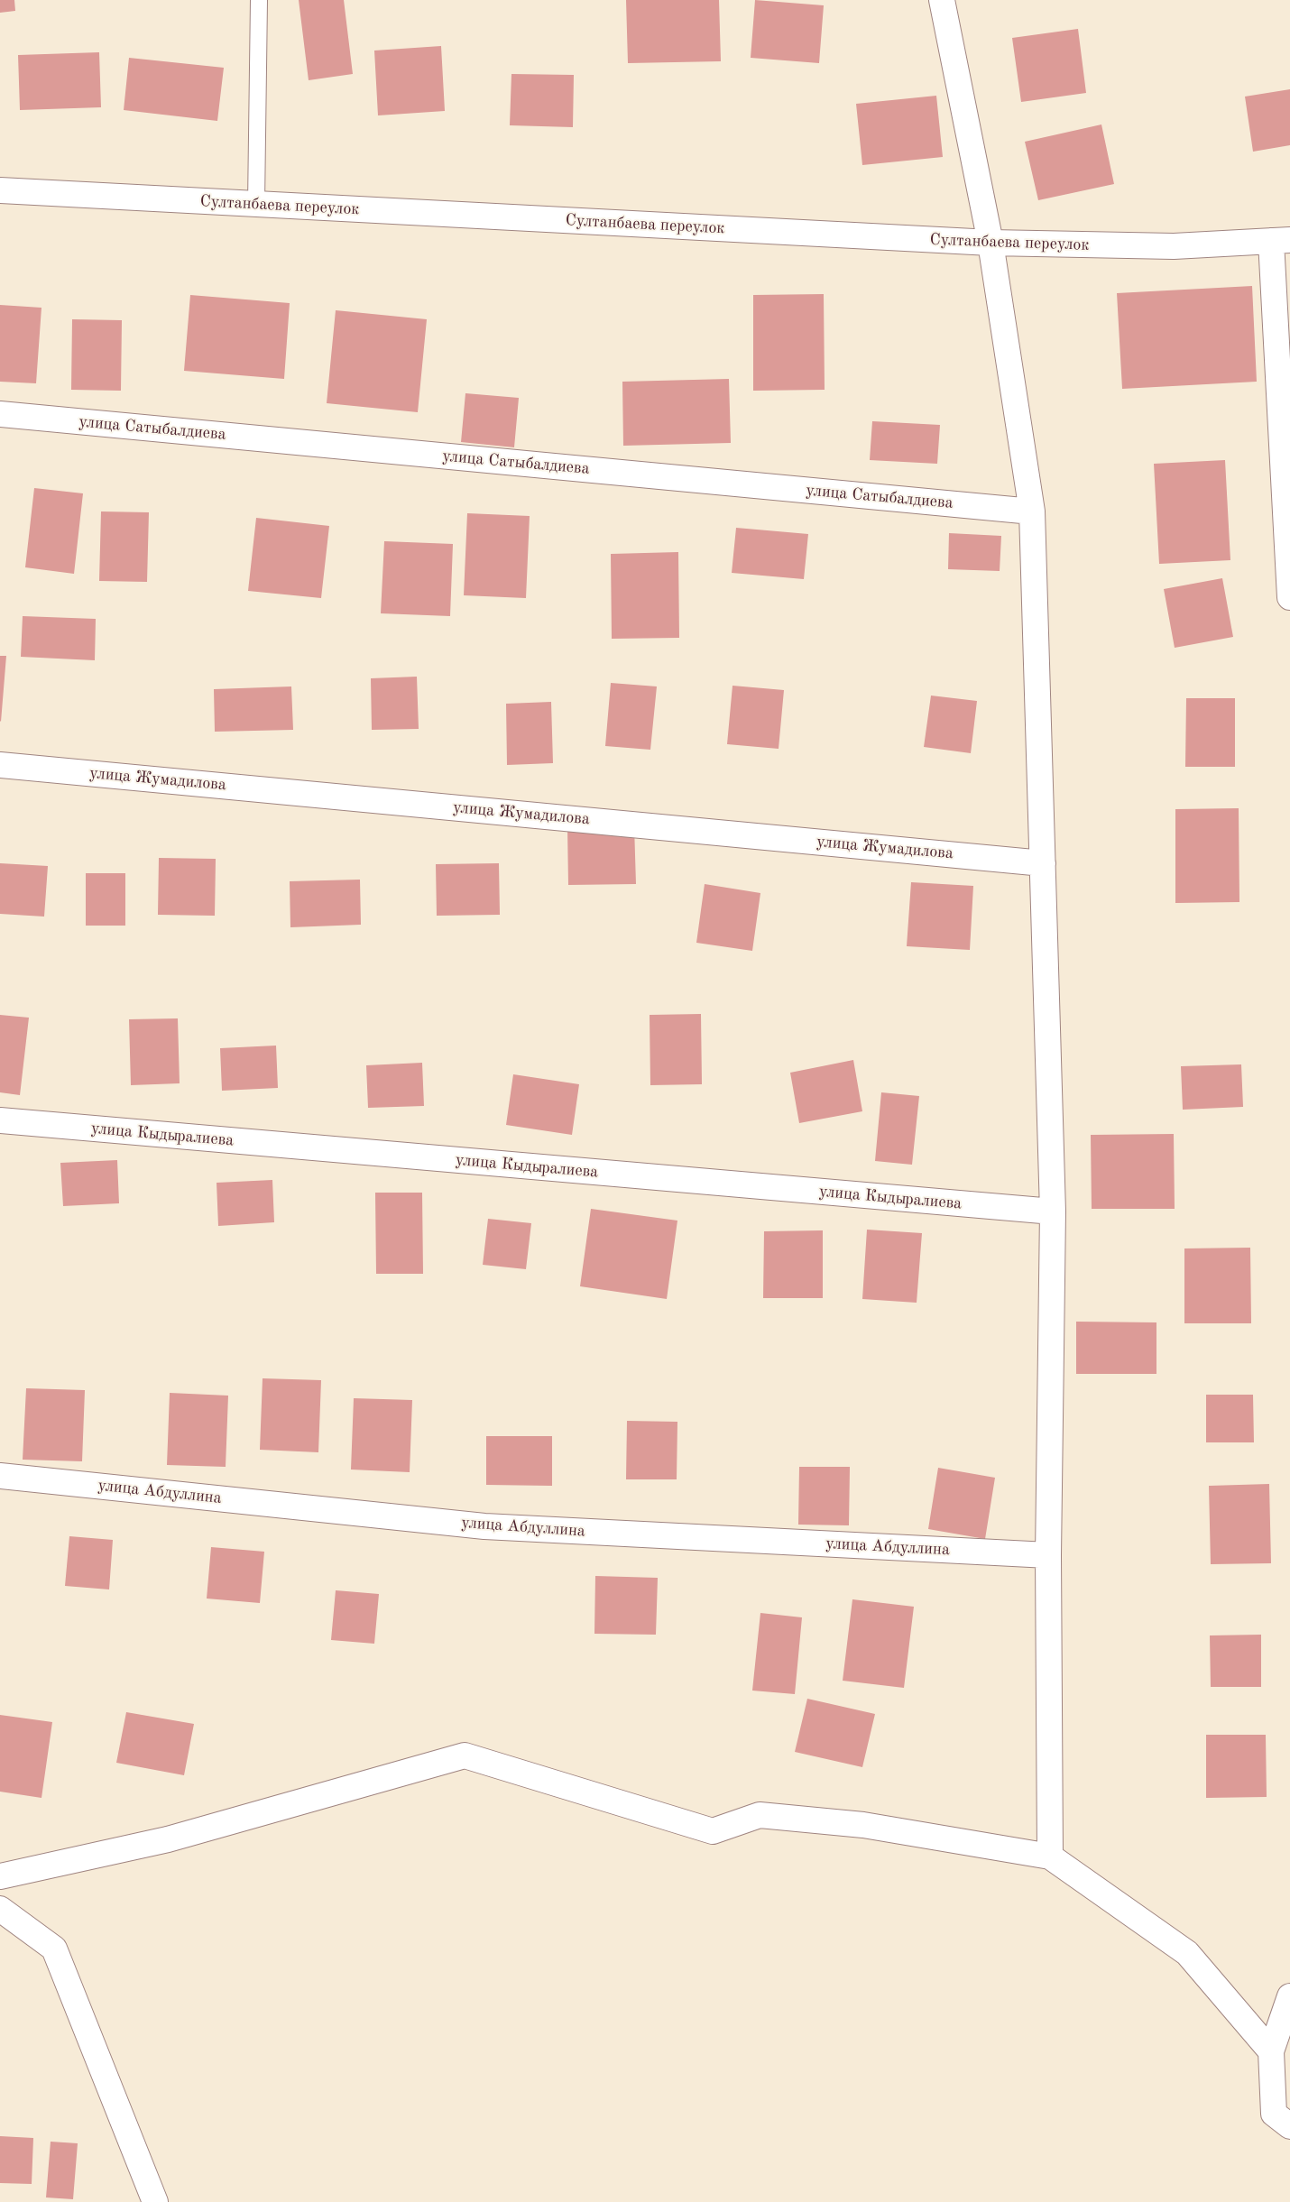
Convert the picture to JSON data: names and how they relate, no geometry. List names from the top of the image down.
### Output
{
  "streets": {
    "street": [
      "Султанбаева переулок",
      "улица Сатыбалдиева",
      "улица Жумадилова",
      "улица Кыдыралиева",
      "улица Абдуллина"
    ]
  }
}
